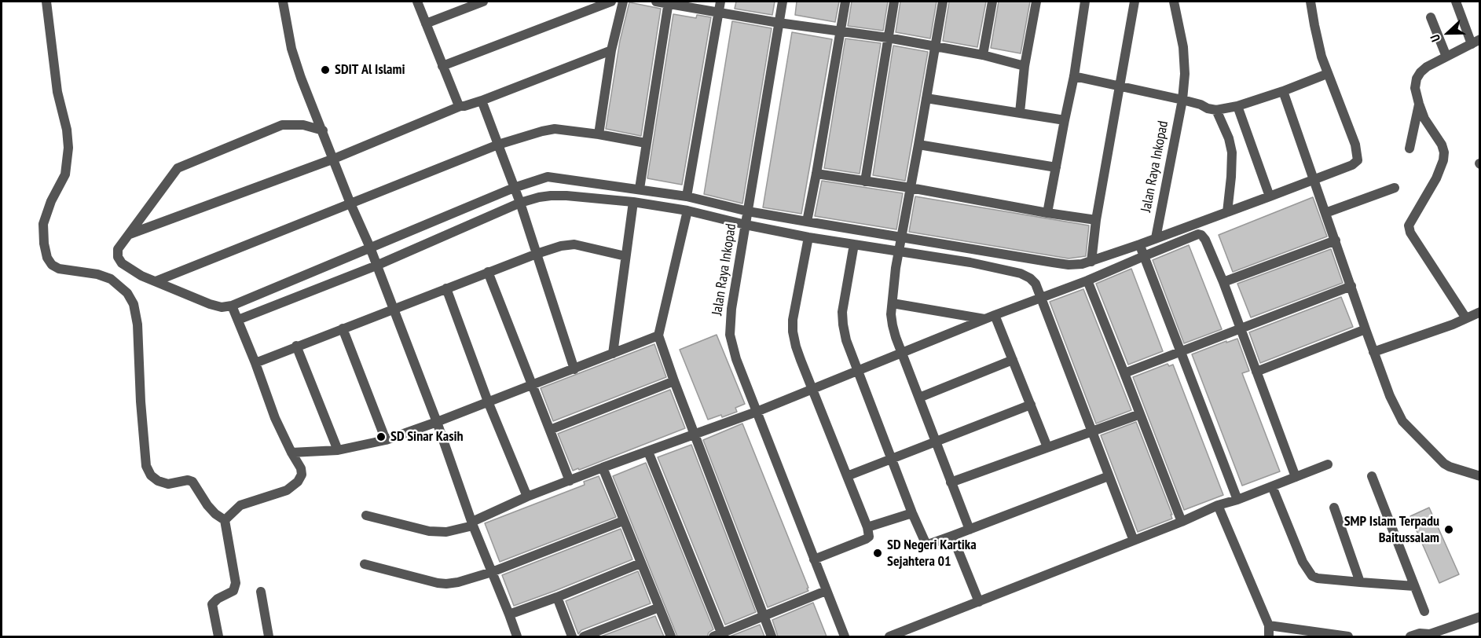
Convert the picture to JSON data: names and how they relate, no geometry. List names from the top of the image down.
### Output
{
  "streets": {
    "street": ["Jalan Raya Inkopad"]
  },
  "places": [
    "SDIT Al Islami",
    "SD Sinar Kasih",
    "SMP Islam Terpadu Baitussalam",
    "SD Negeri Kartika Sejahtera 01"
  ],
  "north": "left"
}
